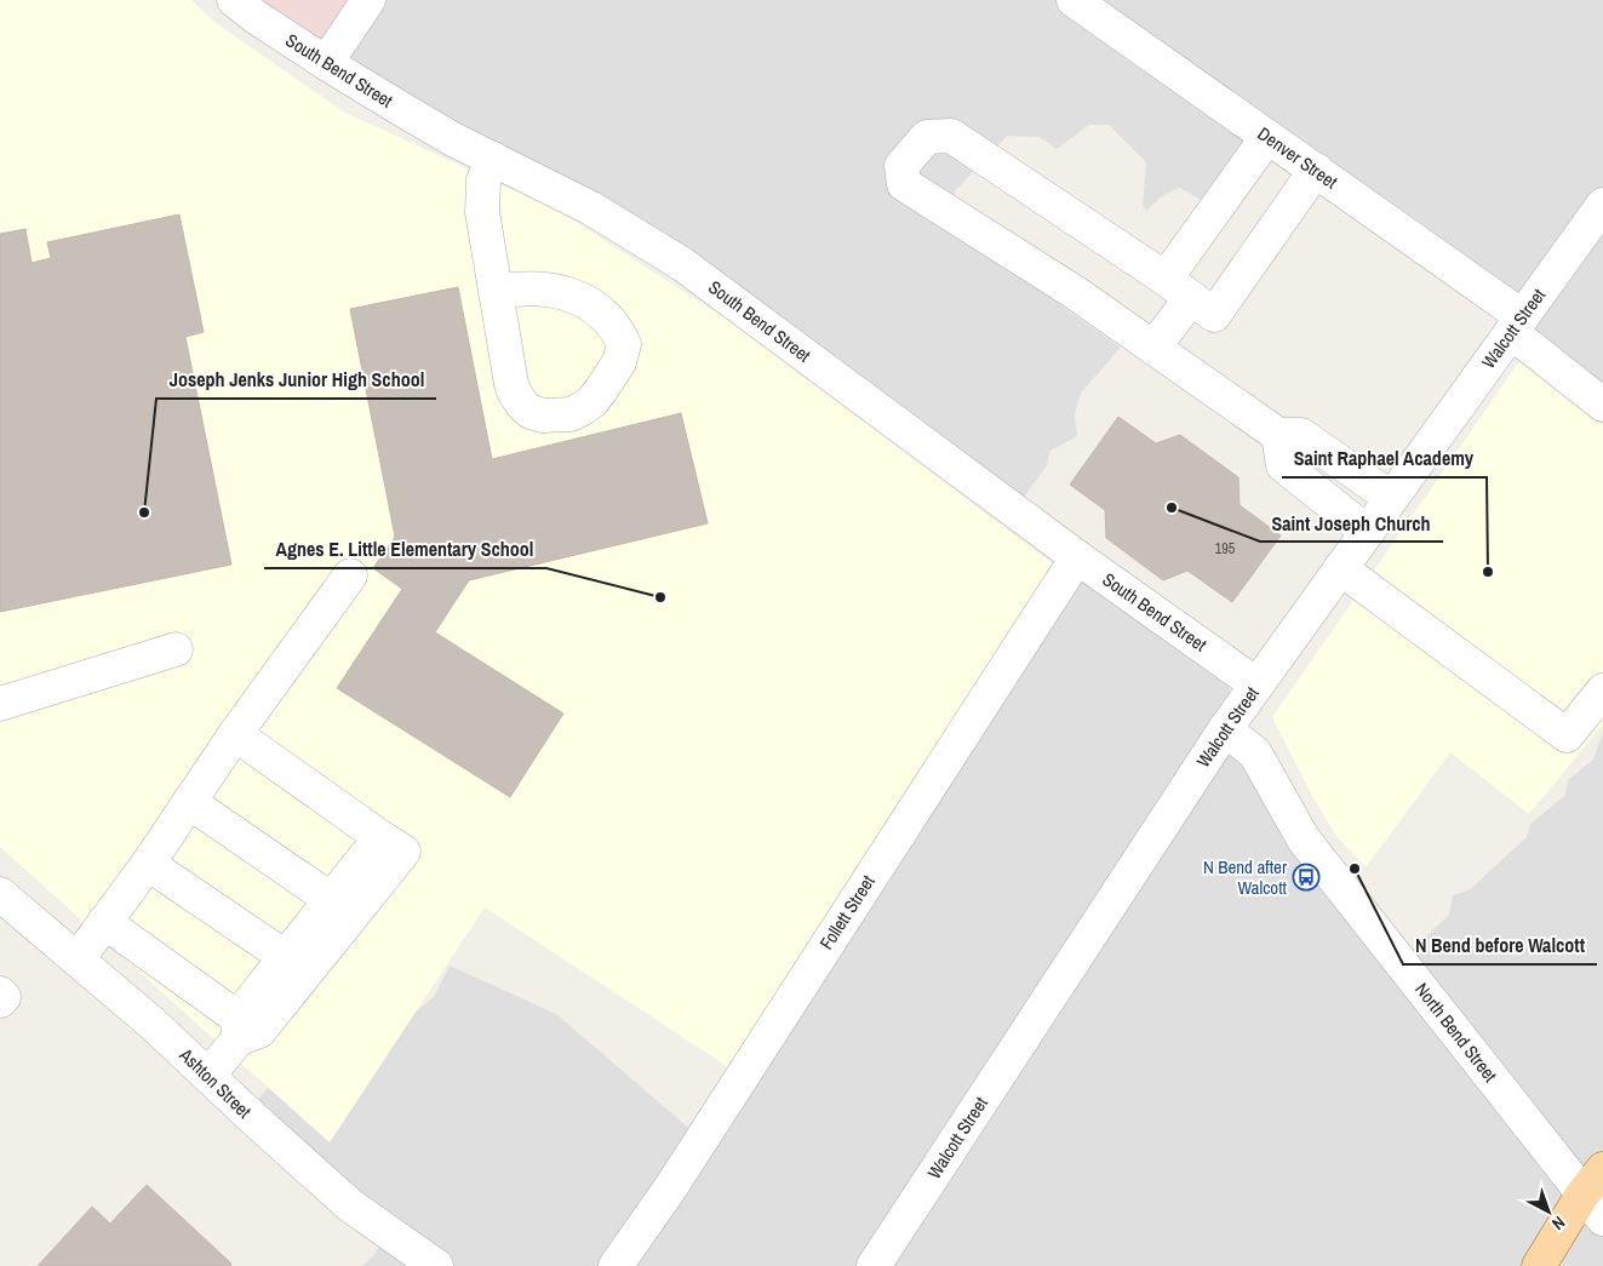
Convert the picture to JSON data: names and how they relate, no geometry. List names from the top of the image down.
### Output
{
  "streets": {
    "street": [
      "South Bend Street",
      "Denver Street",
      "Walcott Street",
      "Follett Street",
      "North Bend Street",
      "Ashton Street"
    ]
  },
  "crossings": [
    ["South Bend Street", "Walcott Street"],
    ["South Bend Street", "Follett Street"],
    ["Denver Street", "Walcott Street"],
    ["Walcott Street", "North Bend Street"]
  ],
  "places": {
    "other": [
      "Saint Joseph Church",
      "Joseph Jenks Junior High School",
      "Saint Raphael Academy",
      "Agnes E. Little Elementary School",
      "N Bend before Walcott"
    ],
    "bus stop": ["N Bend after Walcott"]
  },
  "house_numbers": ["195"],
  "north": "bottom right"
}
